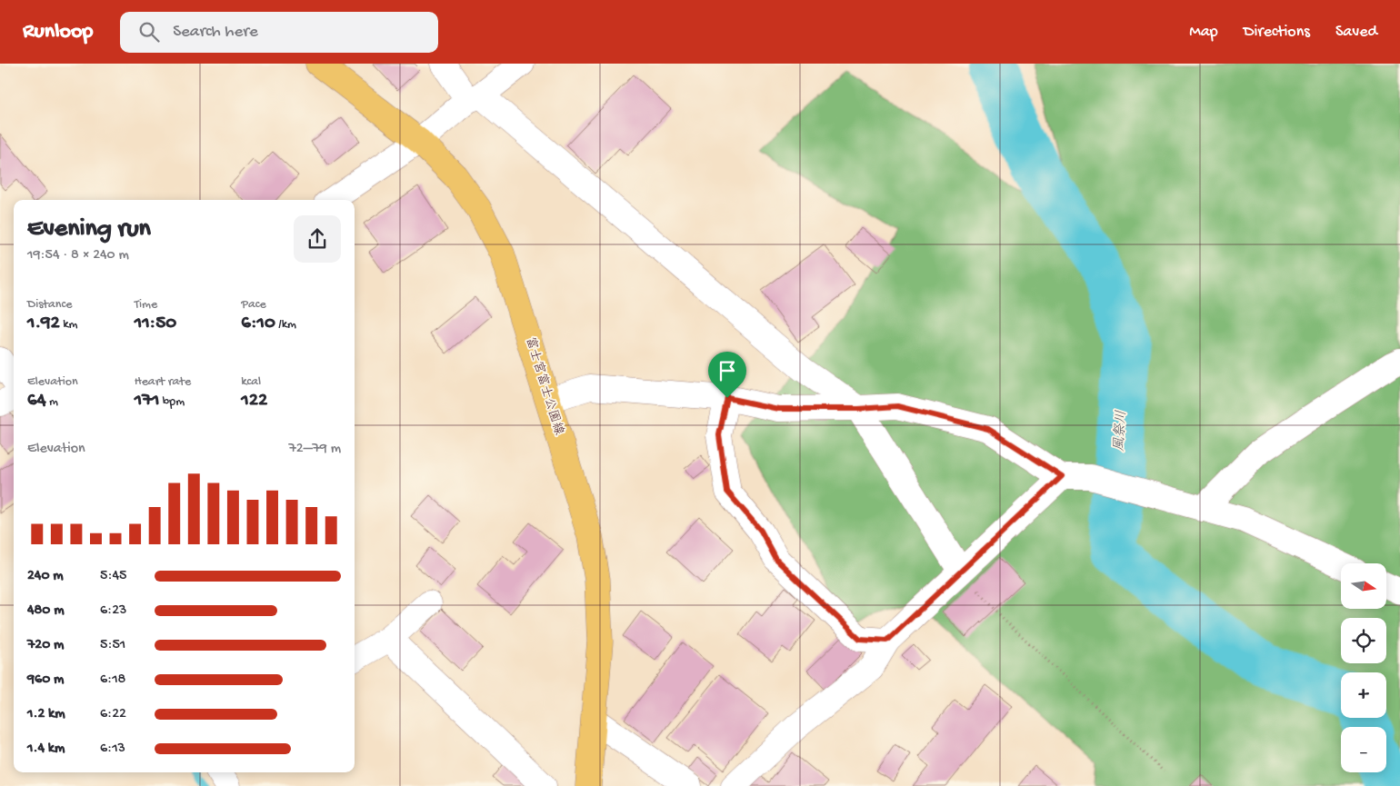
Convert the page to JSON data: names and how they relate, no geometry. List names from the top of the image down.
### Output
{
  "streets": {
    "main road": ["富士宮富士公園線"]
  },
  "water": ["風祭川"],
  "north": "right",
  "page": {
    "header": "Runloop",
    "search": "Search here",
    "nav": ["Map", "Directions", "Saved"],
    "heading": ["Evening run", "19:54 · 8 × 240 m"],
    "stats": [
      ["Distance", "1.92 km"],
      ["Time", "11:50"],
      ["Pace", "6:10 /km"],
      ["Elevation", "64 m"],
      ["Heart rate", "171 bpm"],
      ["kcal", "122"]
    ],
    "chart": ["Elevation", "72–79 m"],
    "list": [
      {
        "name": "240 m",
        "note": "5:45"
      },
      {
        "name": "480 m",
        "note": "6:23"
      },
      {
        "name": "720 m",
        "note": "5:51"
      },
      {
        "name": "960 m",
        "note": "6:18"
      },
      {
        "name": "1.2 km",
        "note": "6:22"
      },
      {
        "name": "1.4 km",
        "note": "6:13"
      }
    ],
    "map_buttons": ["+", "−"]
  }
}
